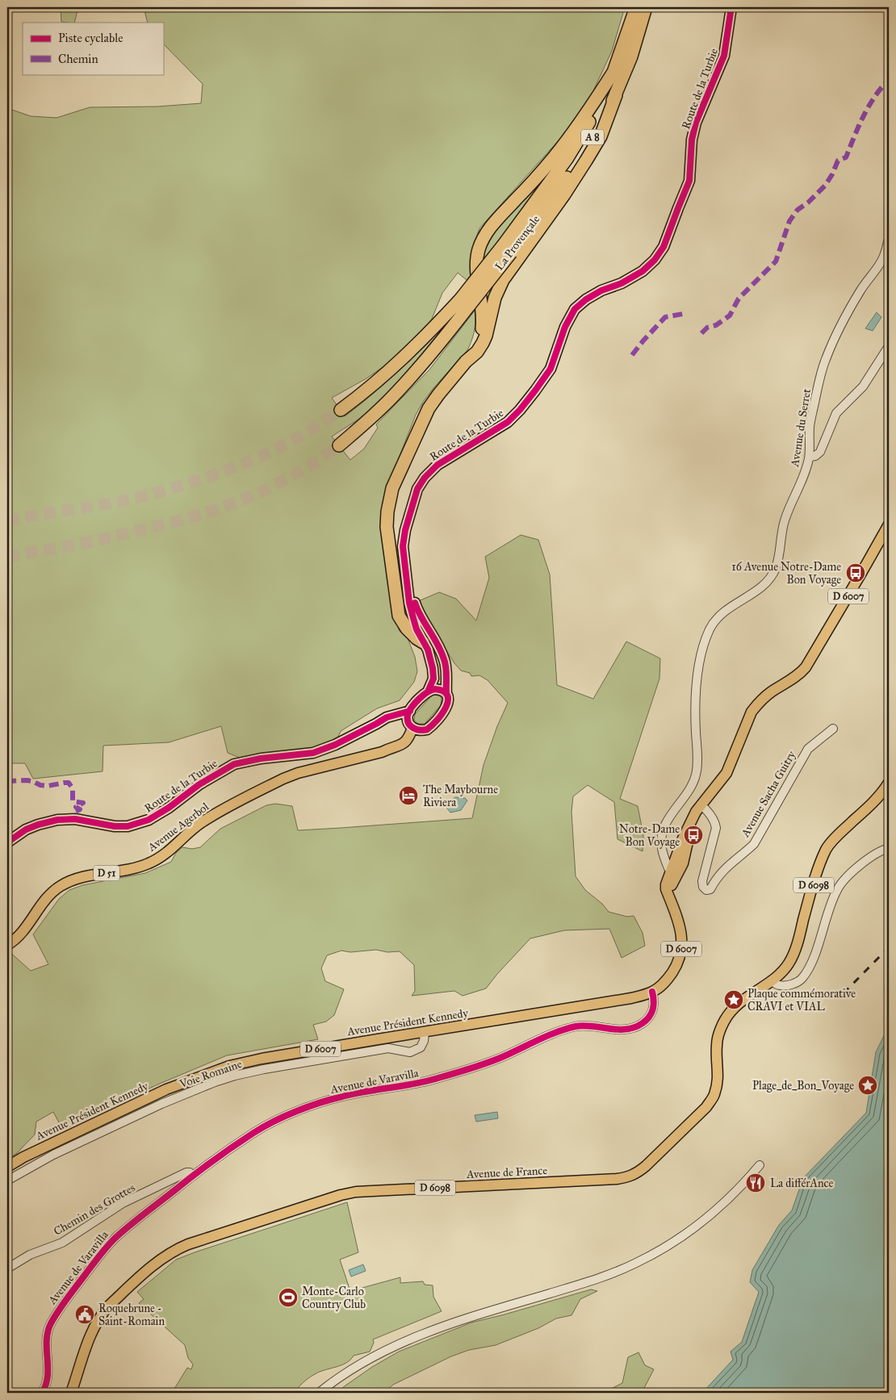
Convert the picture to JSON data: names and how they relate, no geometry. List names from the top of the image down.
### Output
{
  "streets": {
    "highway": ["A 8", "La Provençale"],
    "main road": [
      "Route de la Turbie",
      "D 6007",
      "Avenue Agerbol",
      "D 51",
      "D 6098",
      "Avenue Président Kennedy",
      "Avenue de France"
    ],
    "street": [
      "Avenue du Serret",
      "Avenue Sacha Guitry",
      "Voie Romaine",
      "Avenue de Varavilla",
      "Chemin des Grottes"
    ]
  },
  "crossings": [
    ["Route de la Turbie", "Avenue Agerbol"],
    ["Avenue du Serret", "D 6007"],
    ["Avenue du Serret", "Avenue Président Kennedy"],
    ["D 6007", "Avenue Sacha Guitry"],
    ["D 6007", "Avenue Président Kennedy"],
    ["D 6098", "Avenue de France"],
    ["Avenue Président Kennedy", "Voie Romaine"],
    ["Avenue Président Kennedy", "Avenue de Varavilla"],
    ["Avenue de Varavilla", "Chemin des Grottes"]
  ],
  "places": {
    "bus stop": ["16 Avenue Notre-Dame Bon Voyage", "Notre-Dame Bon Voyage"],
    "hotel": ["The Maybourne Riviera"],
    "place": ["Plaque commémorative CRAVI et VIAL", "Plage_de_Bon_Voyage"],
    "restaurant": ["La différAnce"],
    "sports": ["Monte-Carlo Country Club"],
    "public building": ["Roquebrune - Saint-Romain"]
  },
  "legend": ["Piste cyclable", "Chemin"]
}
